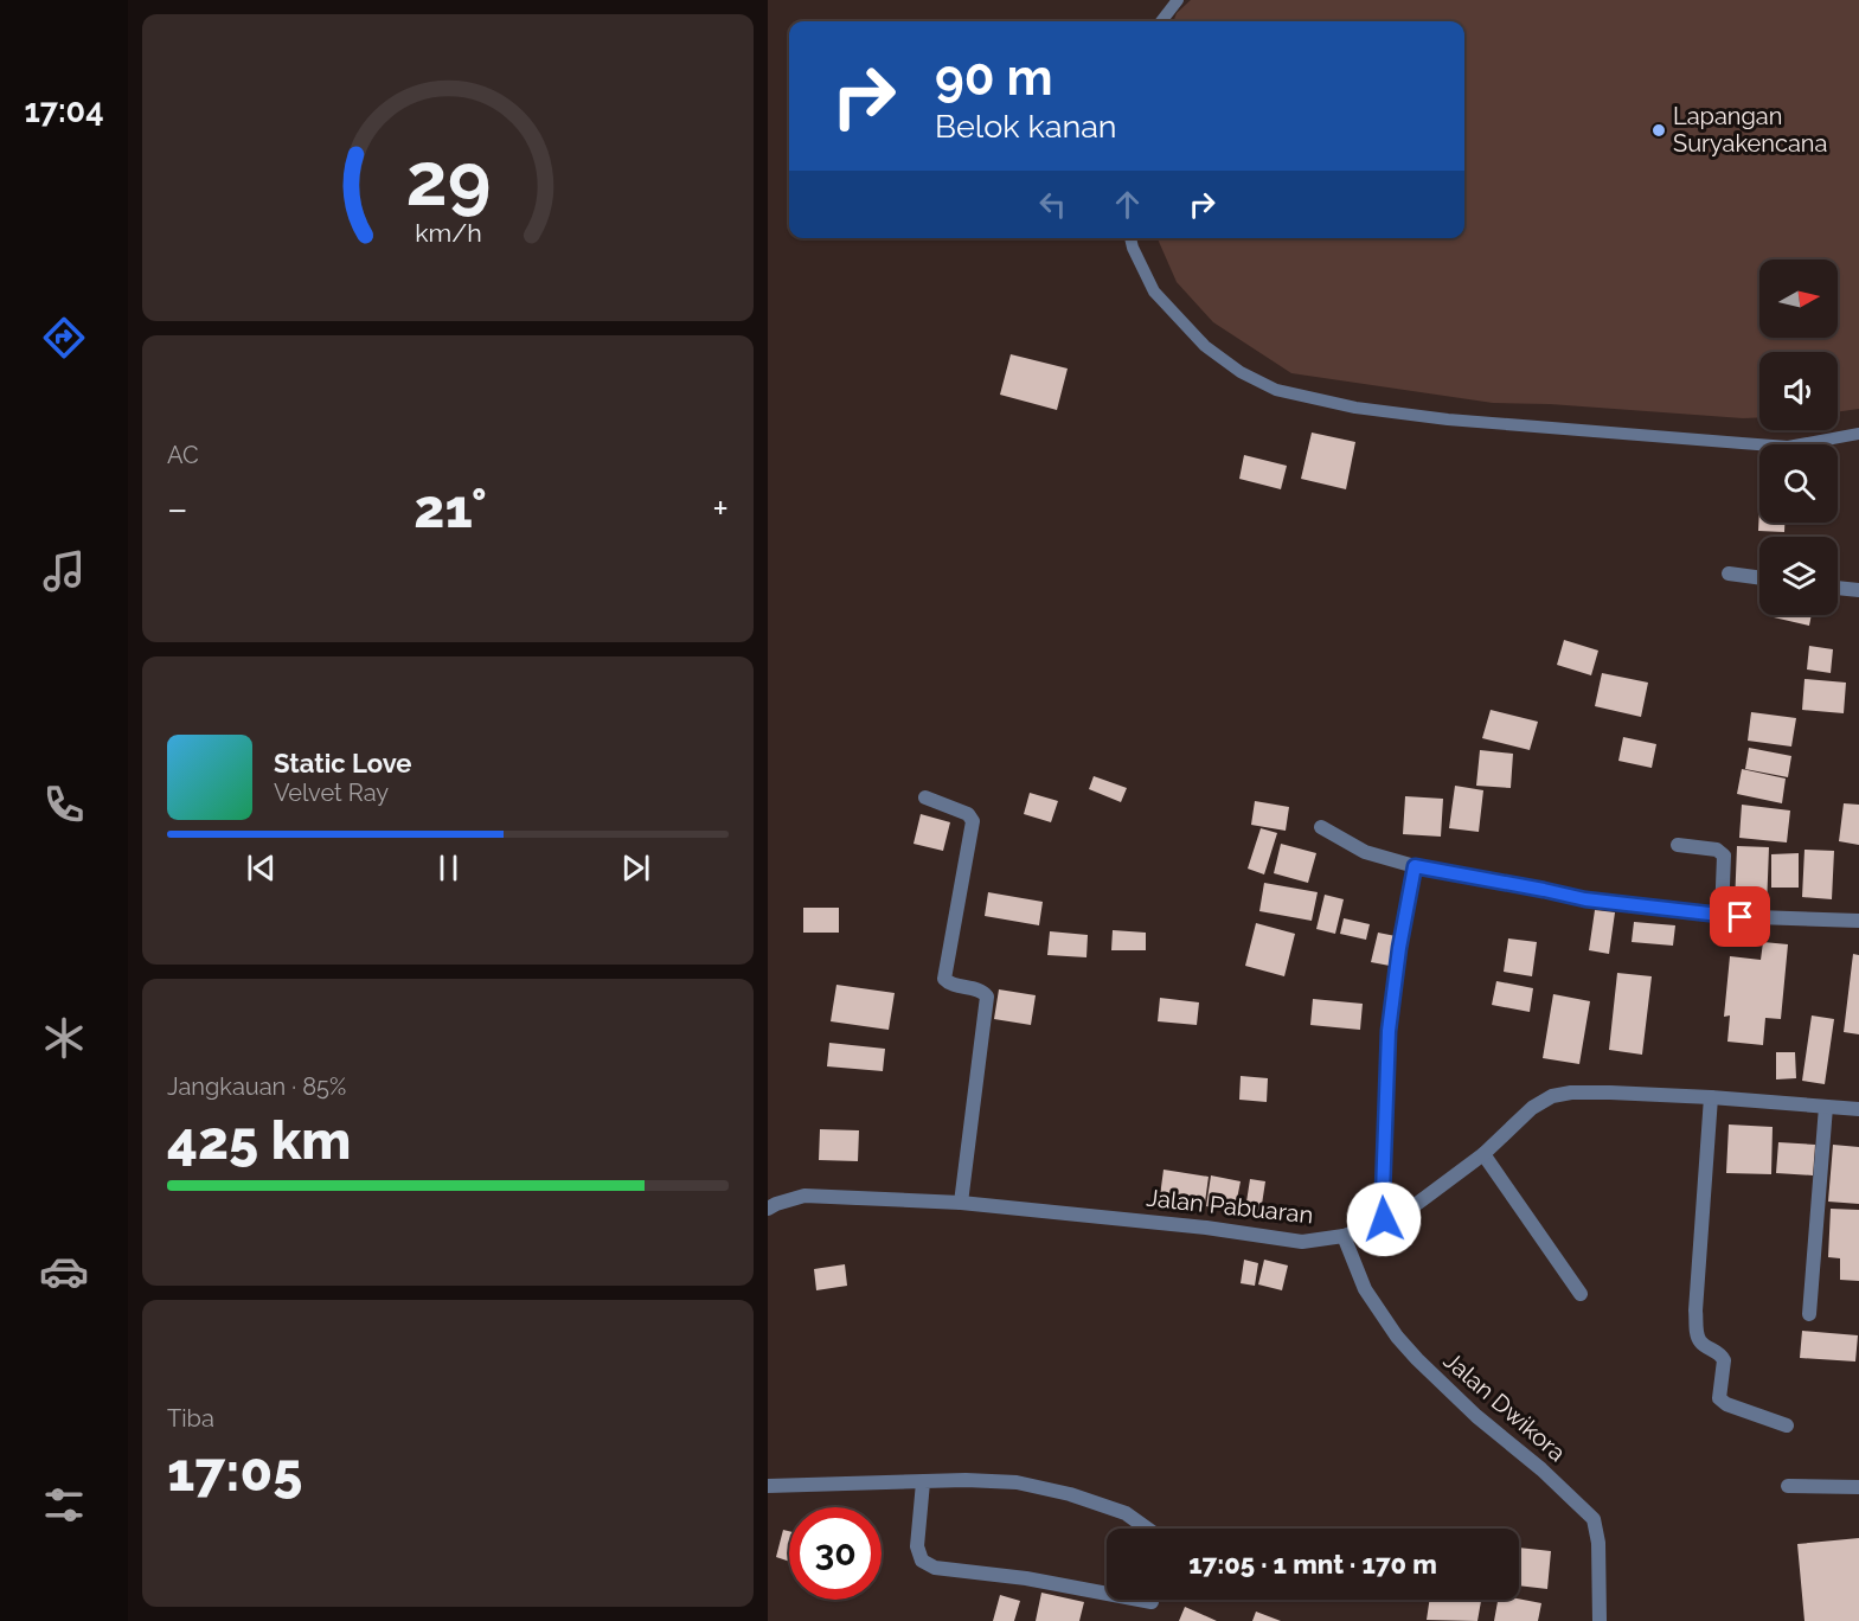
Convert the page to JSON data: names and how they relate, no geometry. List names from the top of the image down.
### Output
{
  "streets": {
    "street": ["Jalan Pabuaran", "Jalan Dwikora"]
  },
  "crossings": [
    ["Jalan Pabuaran", "Jalan Dwikora"]
  ],
  "places": ["Lapangan Suryakencana"],
  "north": "right",
  "page": {
    "tabs": "17:04",
    "turn": ["90 m", "Belok kanan"],
    "tile": [
      "AC",
      ["Jangkauan · 85%", "425 km"],
      ["Tiba", "17:05"]
    ],
    "heat": ["−", "21°", "+"],
    "song": ["Static Love", "Velvet Ray"],
    "limit": "30",
    "trip": "17:05 · 1 mnt · 170 m",
    "gauge": ["29", "km/h"]
  }
}
